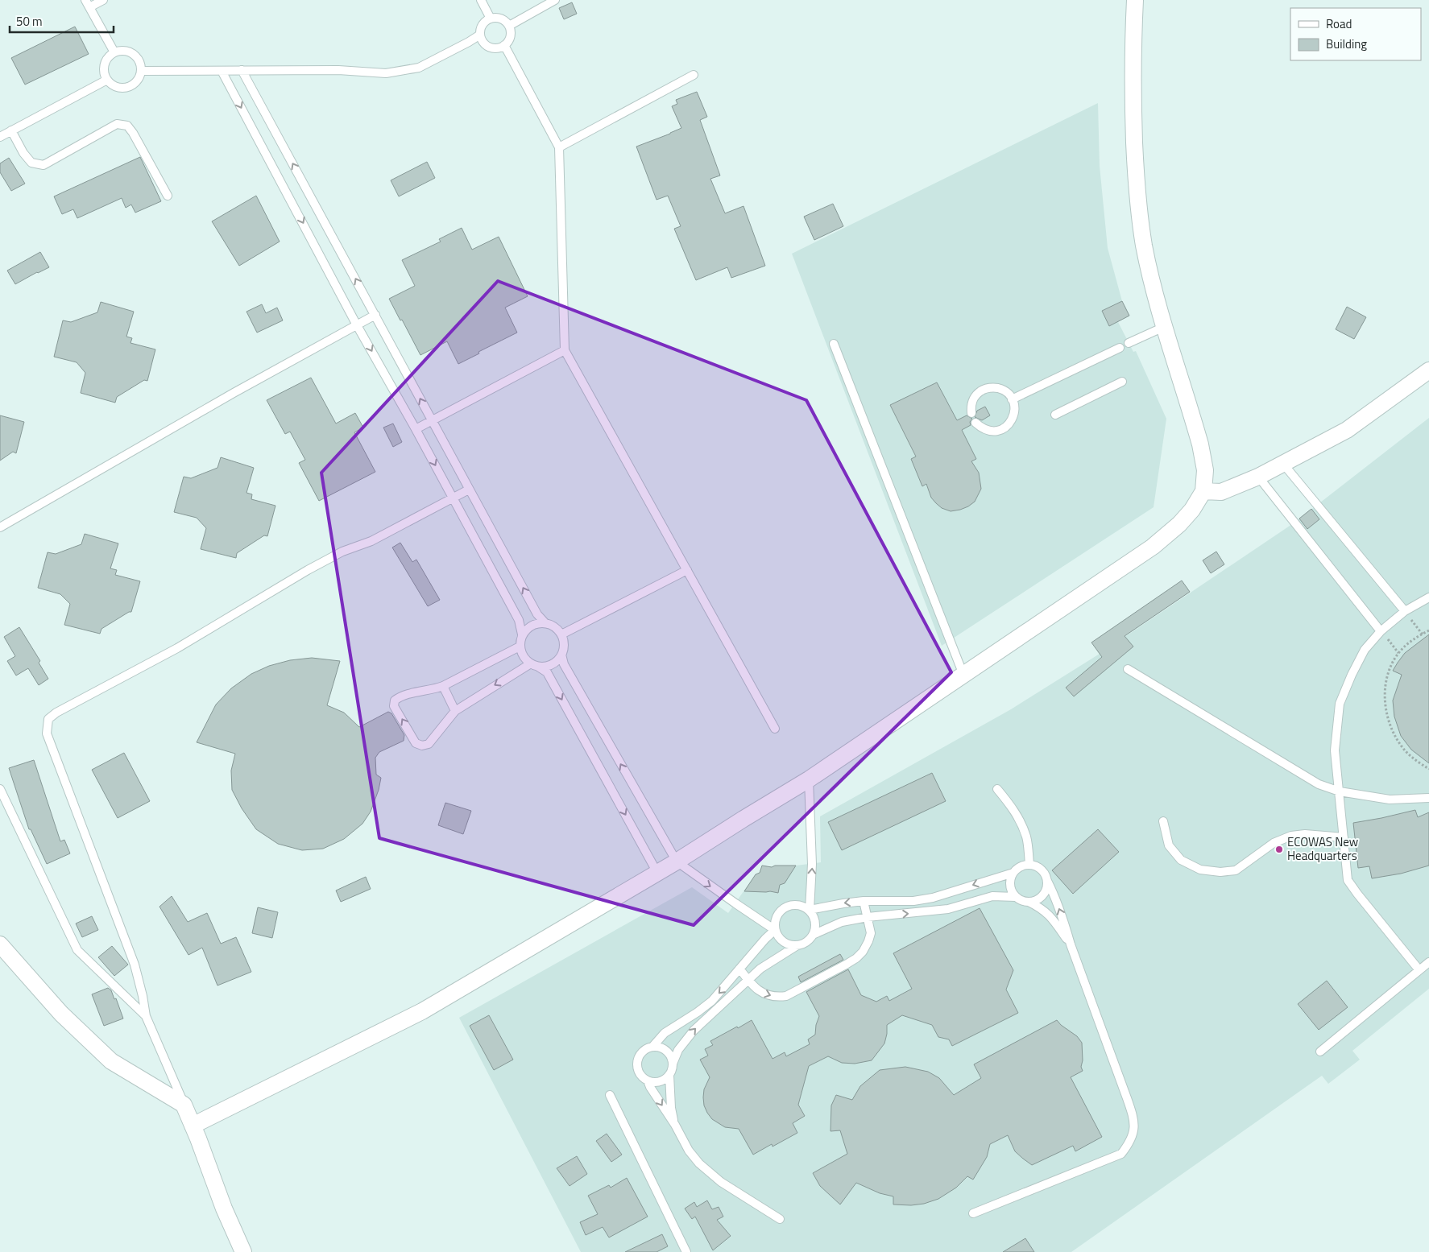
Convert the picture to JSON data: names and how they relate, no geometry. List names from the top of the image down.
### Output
{
  "places": ["ECOWAS New Headquarters"],
  "legend": ["Road", "Building"],
  "scale_bar": "50 m"
}
